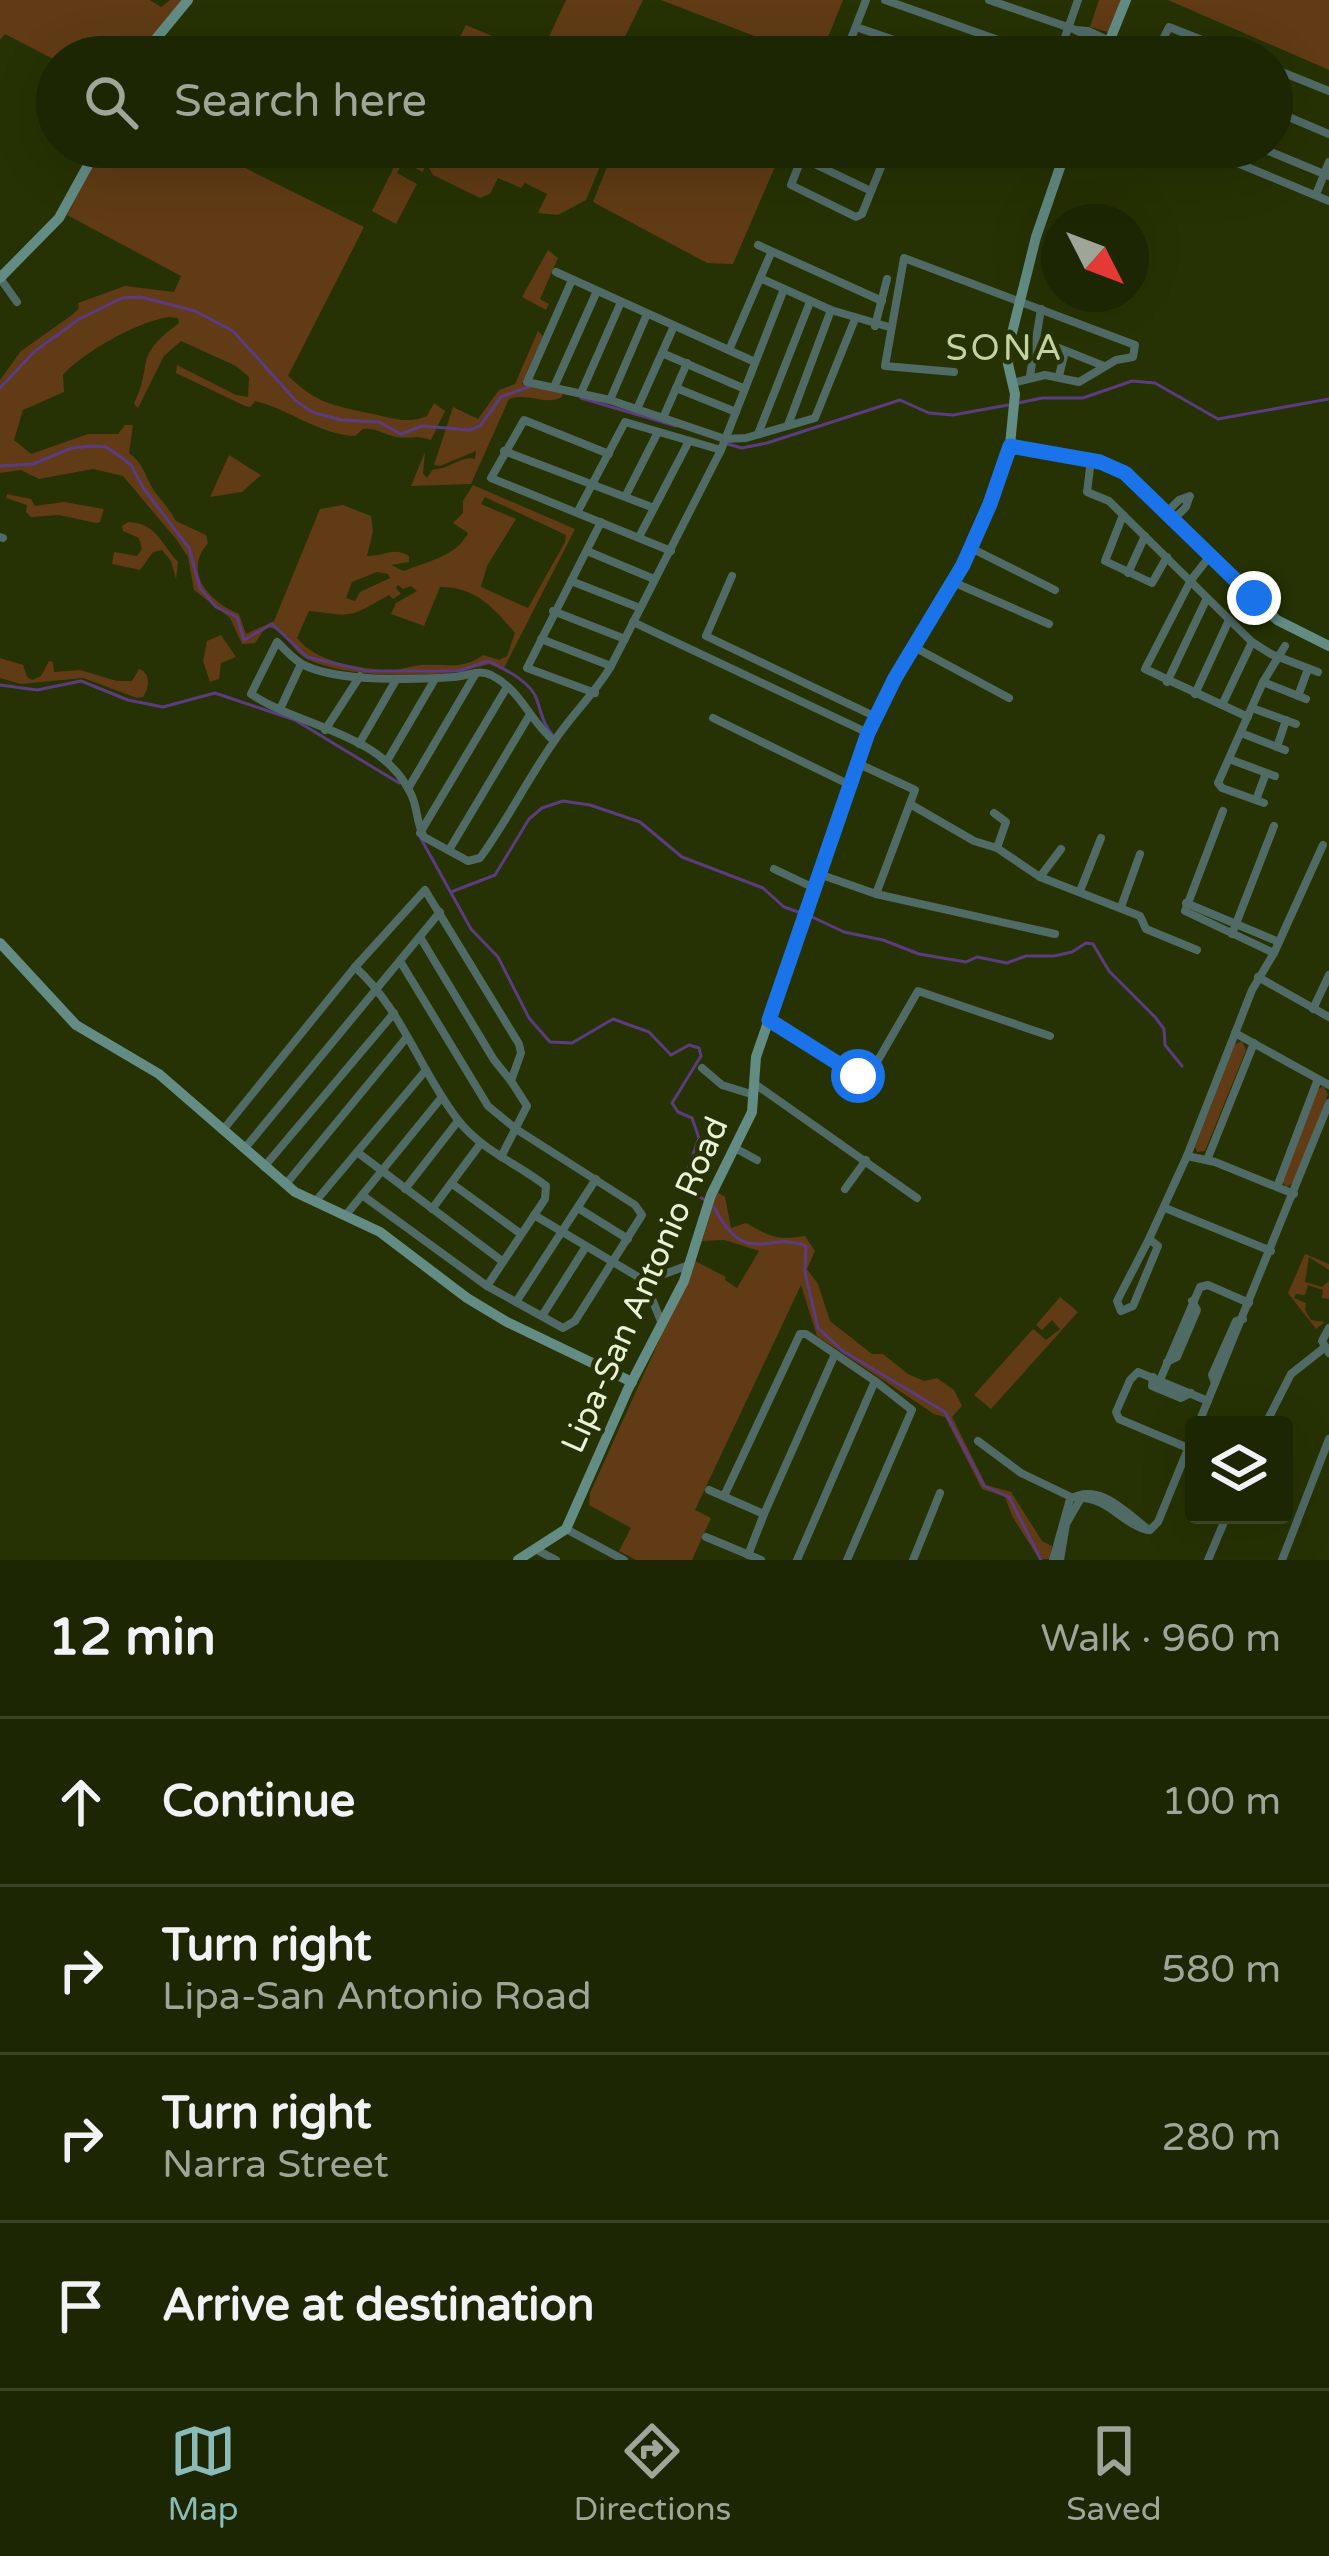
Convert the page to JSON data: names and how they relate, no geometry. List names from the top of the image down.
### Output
{
  "streets": {
    "main road": ["Lipa-San Antonio Road"]
  },
  "districts": ["SONA"],
  "north": "bottom right",
  "page": {
    "search": "Search here",
    "heading": ["12 min", "Walk · 960 m"],
    "list": [
      ["Continue", "100 m"],
      ["Turn right", "Lipa-San Antonio Road", "580 m"],
      ["Turn right", "Narra Street", "280 m"],
      "Arrive at destination"
    ],
    "nav": ["Map", "Directions", "Saved"]
  }
}
